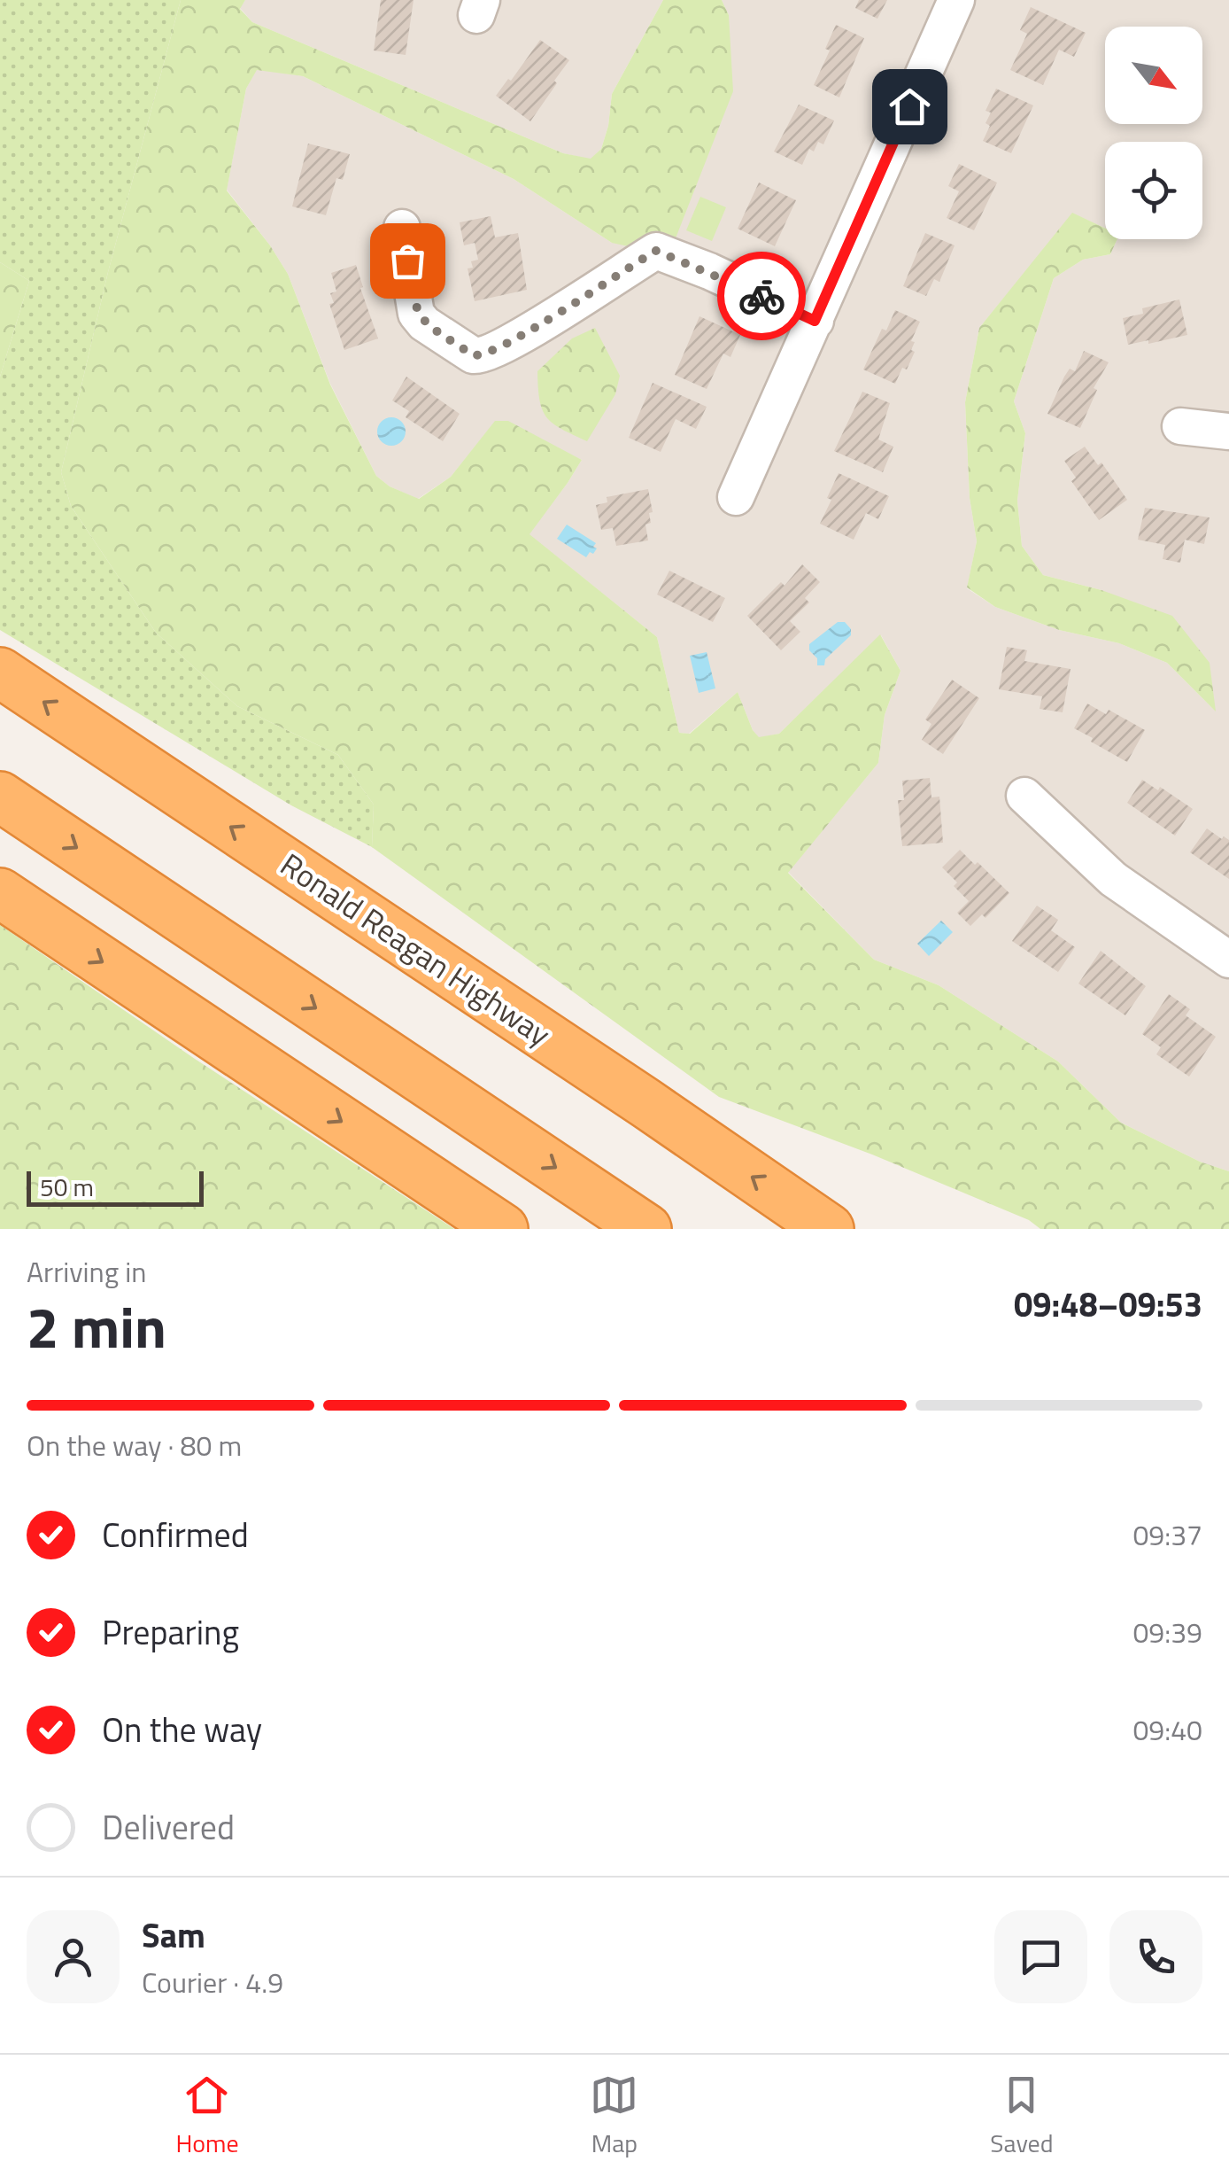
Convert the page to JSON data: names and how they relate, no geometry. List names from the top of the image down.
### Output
{
  "streets": {
    "highway": ["Ronald Reagan Highway"]
  },
  "scale_bar": "50 m",
  "north": "bottom right",
  "page": {
    "scale": "50 m",
    "heading": ["2 min", "Arriving in", "09:48–09:53"],
    "panel": ["Sam", "Courier · 4.9"],
    "bar": "On the way · 80 m",
    "list": [
      ["Confirmed", "09:37"],
      ["Preparing", "09:39"],
      ["On the way", "09:40"],
      "Delivered"
    ],
    "tabs": ["Home", "Map", "Saved"]
  }
}
